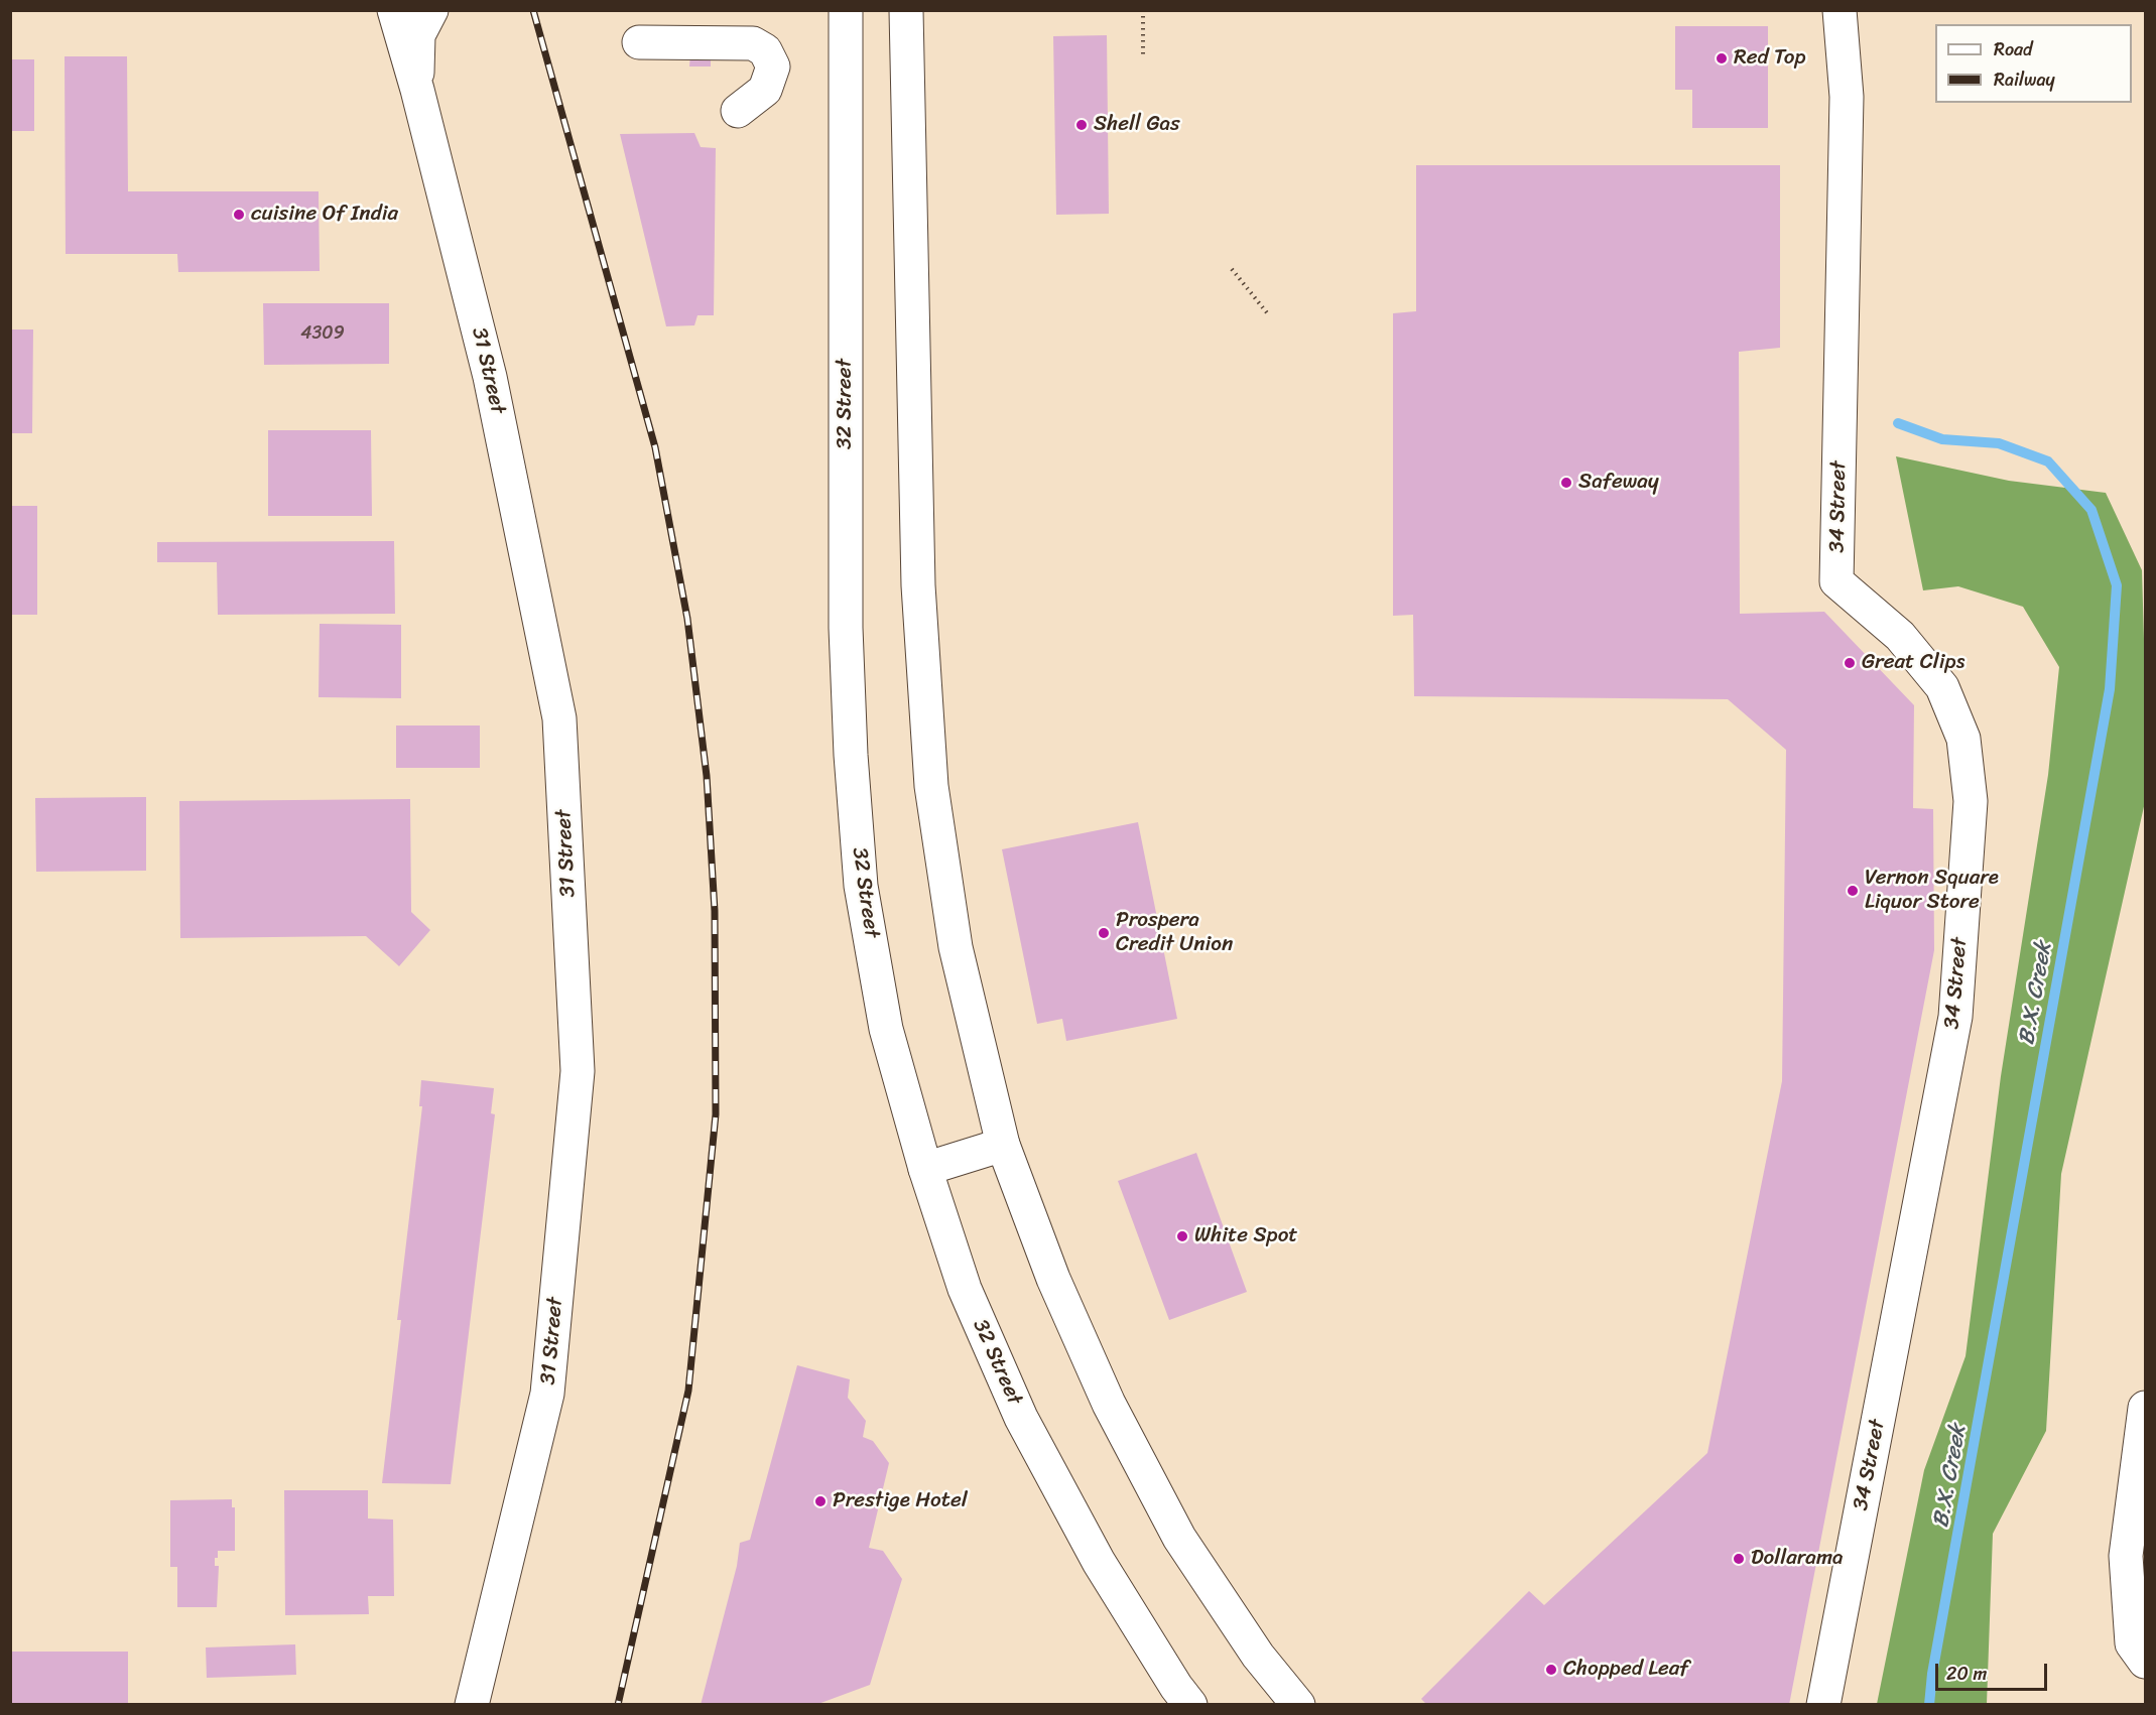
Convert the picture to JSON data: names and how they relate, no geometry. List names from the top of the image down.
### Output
{
  "streets": {
    "main road": ["31 Street", "32 Street", "34 Street"]
  },
  "water": ["B.X. Creek"],
  "places": [
    "Red Top",
    "Shell Gas",
    "cuisine Of India",
    "Safeway",
    "Great Clips",
    "Vernon Square Liquor Store",
    "Prospera Credit Union",
    "White Spot",
    "Prestige Hotel",
    "Dollarama",
    "Chopped Leaf"
  ],
  "house_numbers": ["4309"],
  "legend": ["Road", "Railway"],
  "scale_bar": "20 m"
}
